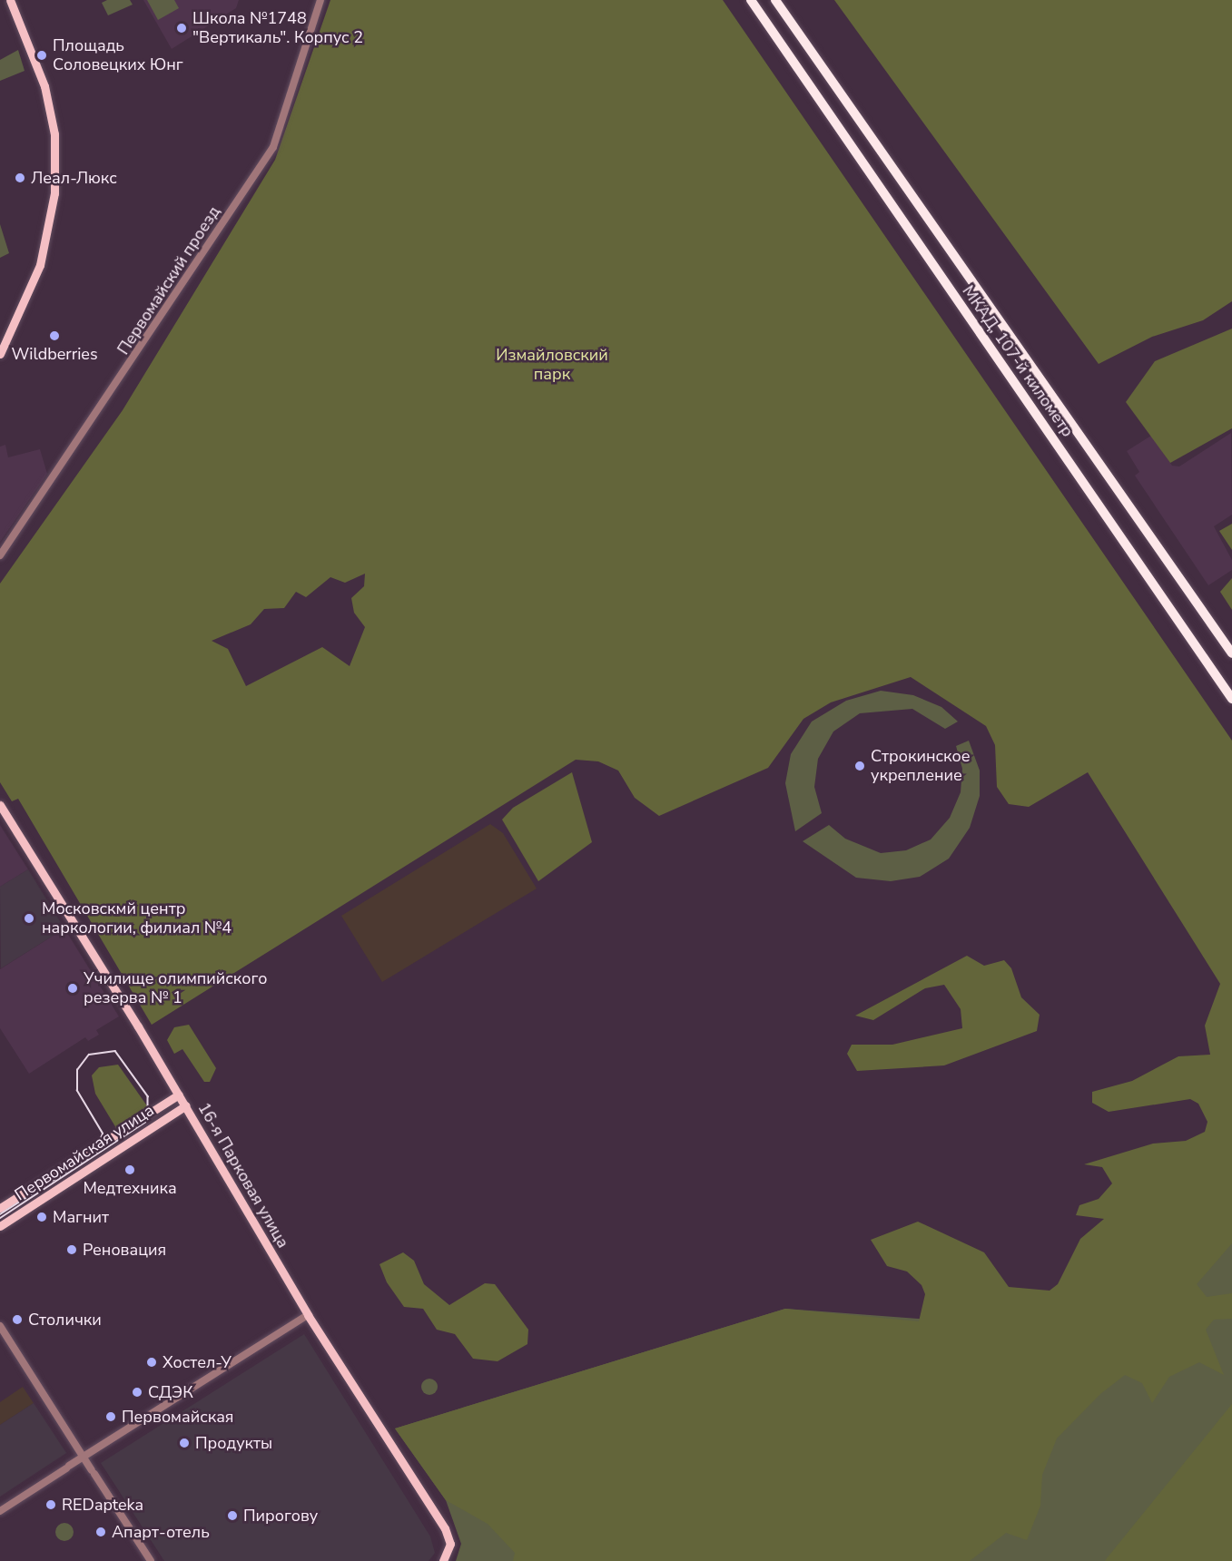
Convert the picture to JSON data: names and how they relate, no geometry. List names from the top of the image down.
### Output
{
  "streets": {
    "highway": ["МКАД, 107-й километр"],
    "main road": ["Первомайская улица", "16-я Парковая улица"],
    "street": ["Первомайский проезд"]
  },
  "crossings": [
    ["Первомайская улица", "16-я Парковая улица"]
  ],
  "parks": ["Измайловский парк"],
  "places": [
    "Школа №1748 \"Вертикаль\". Корпус 2",
    "Площадь Соловецких Юнг",
    "Леал-Люкс",
    "Wildberries",
    "Строкинское укрепление",
    "Московскмй центр наркологии, филиал №4",
    "Училище олимпийского резерва № 1",
    "Медтехника",
    "Магнит",
    "Реновация",
    "Столички",
    "Хостел-У",
    "СДЭК",
    "Первомайская",
    "Продукты",
    "REDapteka",
    "Пирогову",
    "Апарт-отель"
  ]
}
